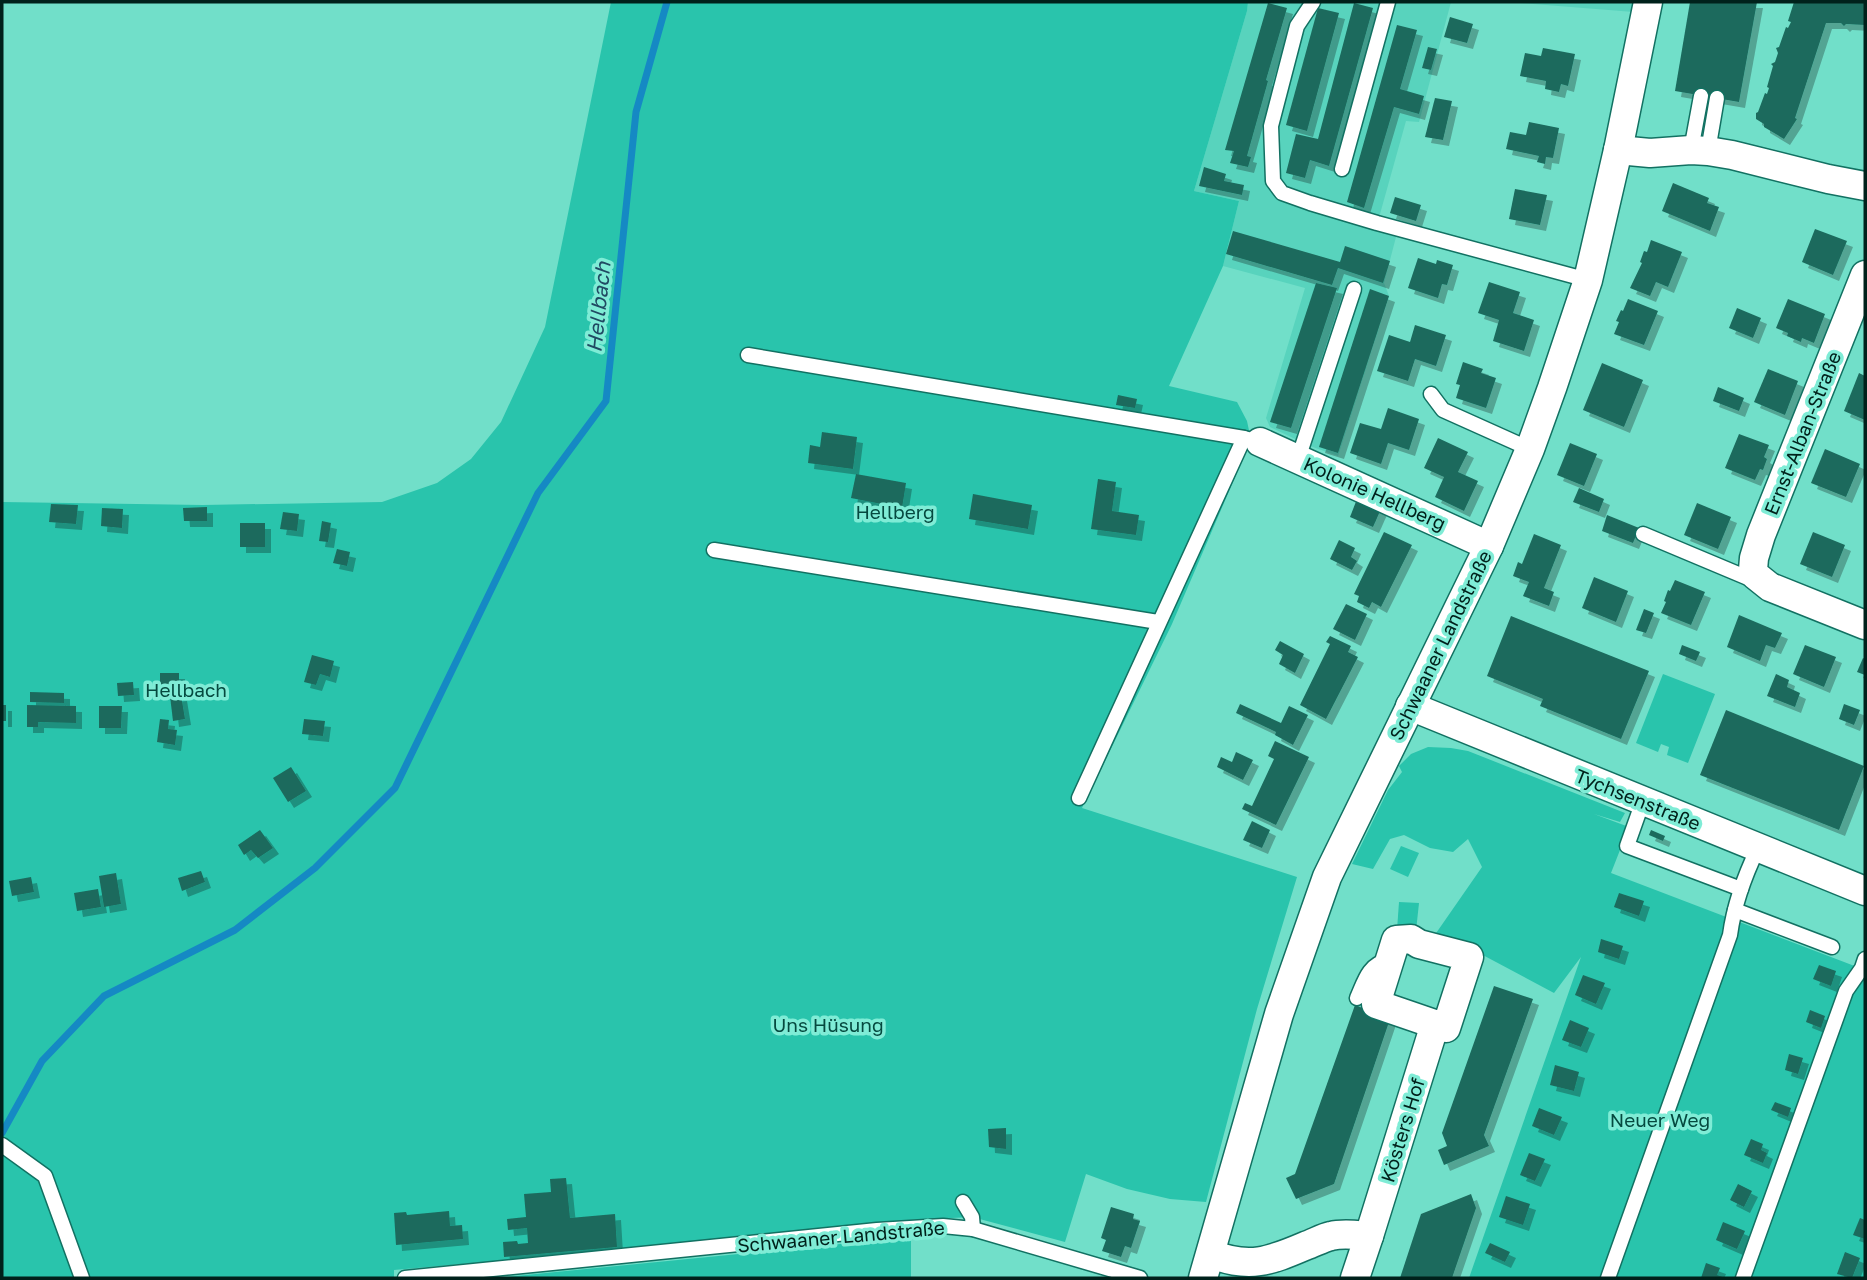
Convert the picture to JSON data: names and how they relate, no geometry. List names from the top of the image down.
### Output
{
  "streets": {
    "street": [
      "Ernst-Alban-Straße",
      "Kolonie Hellberg",
      "Schwaaner Landstraße",
      "Tychsenstraße",
      "Kösters Hof"
    ]
  },
  "crossings": [
    ["Kolonie Hellberg", "Schwaaner Landstraße"],
    ["Schwaaner Landstraße", "Tychsenstraße"]
  ],
  "water": ["Hellbach"],
  "parks": [
    "Hellberg",
    "Hellbach",
    "Uns Hüsung",
    "Neuer Weg"
  ]
}
